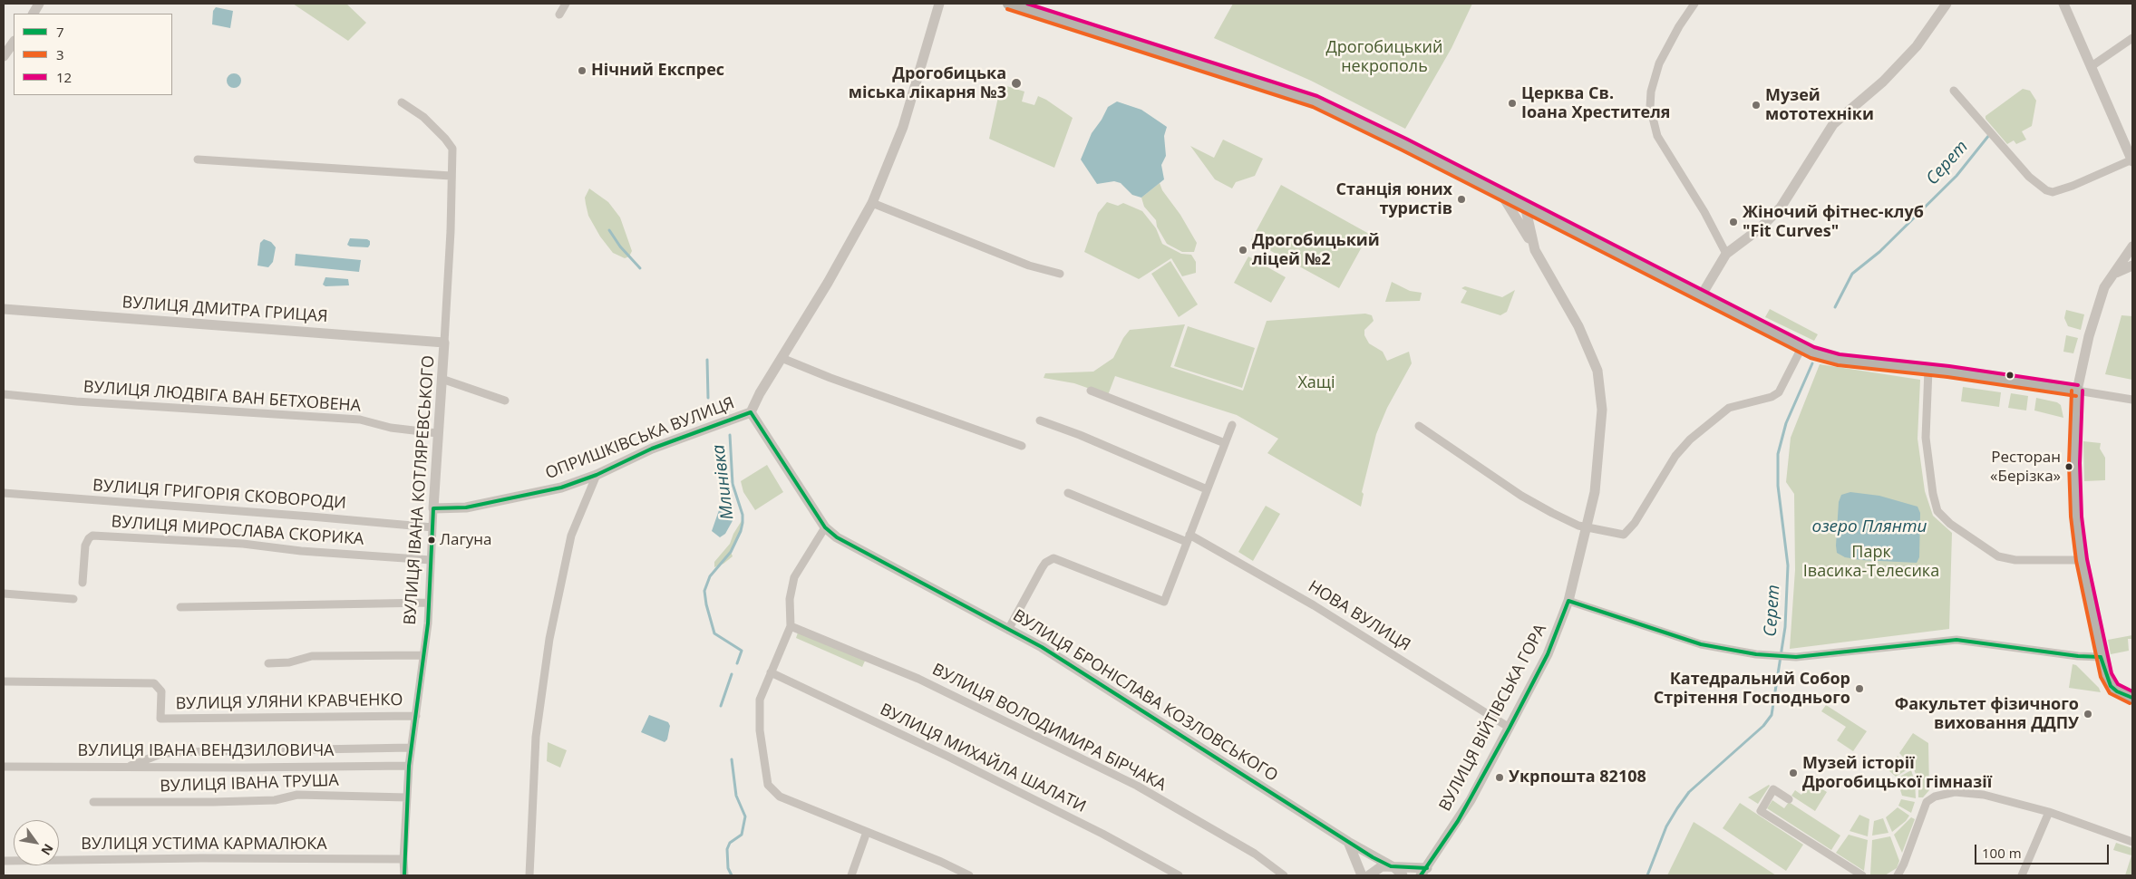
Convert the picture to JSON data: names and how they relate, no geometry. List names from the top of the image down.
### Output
{
  "streets": {
    "street": [
      "ВУЛИЦЯ ДМИТРА ГРИЦАЯ",
      "ВУЛИЦЯ ЛЮДВІГА ВАН БЕТХОВЕНА",
      "ОПРИШКІВСЬКА ВУЛИЦЯ",
      "ВУЛИЦЯ ІВАНА КОТЛЯРЕВСЬКОГО",
      "ВУЛИЦЯ ГРИГОРІЯ СКОВОРОДИ",
      "ВУЛИЦЯ МИРОСЛАВА СКОРИКА",
      "НОВА ВУЛИЦЯ",
      "ВУЛИЦЯ БРОНІСЛАВА КОЗЛОВСЬКОГО",
      "ВУЛИЦЯ УЛЯНИ КРАВЧЕНКО",
      "ВУЛИЦЯ ВІЙТІВСЬКА ГОРА",
      "ВУЛИЦЯ ВОЛОДИМИРА БІРЧАКА",
      "ВУЛИЦЯ ІВАНА ВЕНДЗИЛОВИЧА",
      "ВУЛИЦЯ МИХАЙЛА ШАЛАТИ",
      "ВУЛИЦЯ ІВАНА ТРУША",
      "ВУЛИЦЯ УСТИМА КАРМАЛЮКА"
    ]
  },
  "crossings": [
    ["ВУЛИЦЯ ДМИТРА ГРИЦАЯ", "ВУЛИЦЯ ІВАНА КОТЛЯРЕВСЬКОГО"],
    ["ВУЛИЦЯ ЛЮДВІГА ВАН БЕТХОВЕНА", "ВУЛИЦЯ ІВАНА КОТЛЯРЕВСЬКОГО"],
    ["ОПРИШКІВСЬКА ВУЛИЦЯ", "ВУЛИЦЯ ІВАНА КОТЛЯРЕВСЬКОГО"],
    ["ОПРИШКІВСЬКА ВУЛИЦЯ", "ВУЛИЦЯ БРОНІСЛАВА КОЗЛОВСЬКОГО"],
    ["ВУЛИЦЯ ІВАНА КОТЛЯРЕВСЬКОГО", "ВУЛИЦЯ ГРИГОРІЯ СКОВОРОДИ"],
    ["ВУЛИЦЯ ІВАНА КОТЛЯРЕВСЬКОГО", "ВУЛИЦЯ МИРОСЛАВА СКОРИКА"],
    ["ВУЛИЦЯ ІВАНА КОТЛЯРЕВСЬКОГО", "ВУЛИЦЯ УЛЯНИ КРАВЧЕНКО"],
    ["ВУЛИЦЯ ІВАНА КОТЛЯРЕВСЬКОГО", "ВУЛИЦЯ ІВАНА ВЕНДЗИЛОВИЧА"],
    ["ВУЛИЦЯ ІВАНА КОТЛЯРЕВСЬКОГО", "ВУЛИЦЯ ІВАНА ТРУША"],
    ["ВУЛИЦЯ ІВАНА КОТЛЯРЕВСЬКОГО", "ВУЛИЦЯ УСТИМА КАРМАЛЮКА"],
    ["НОВА ВУЛИЦЯ", "ВУЛИЦЯ ВІЙТІВСЬКА ГОРА"]
  ],
  "water": ["Серет", "Млинівка", "озеро Плянти"],
  "parks": ["Дрогобицький некрополь", "Хащі", "Парк Івасика-Телесика"],
  "places": [
    "Нічний Експрес",
    "Дрогобицька міська лікарня №3",
    "Церква Св. Іоана Хрестителя",
    "Музей мототехніки",
    "Станція юних туристів",
    "Жіночий фітнес-клуб \"Fit Curves\"",
    "Дрогобицький ліцей №2",
    "Ресторан «Берізка»",
    "Лагуна",
    "Катедральний Собор Стрітення Господнього",
    "Факультет фізичного виховання ДДПУ",
    "Музей історії Дрогобицької гімназії",
    "Укрпошта 82108"
  ],
  "lines": ["transit line 12", "transit line 3", "transit line 7"],
  "legend": ["7", "3", "12"],
  "scale_bar": "100 m",
  "north": "bottom right"
}
